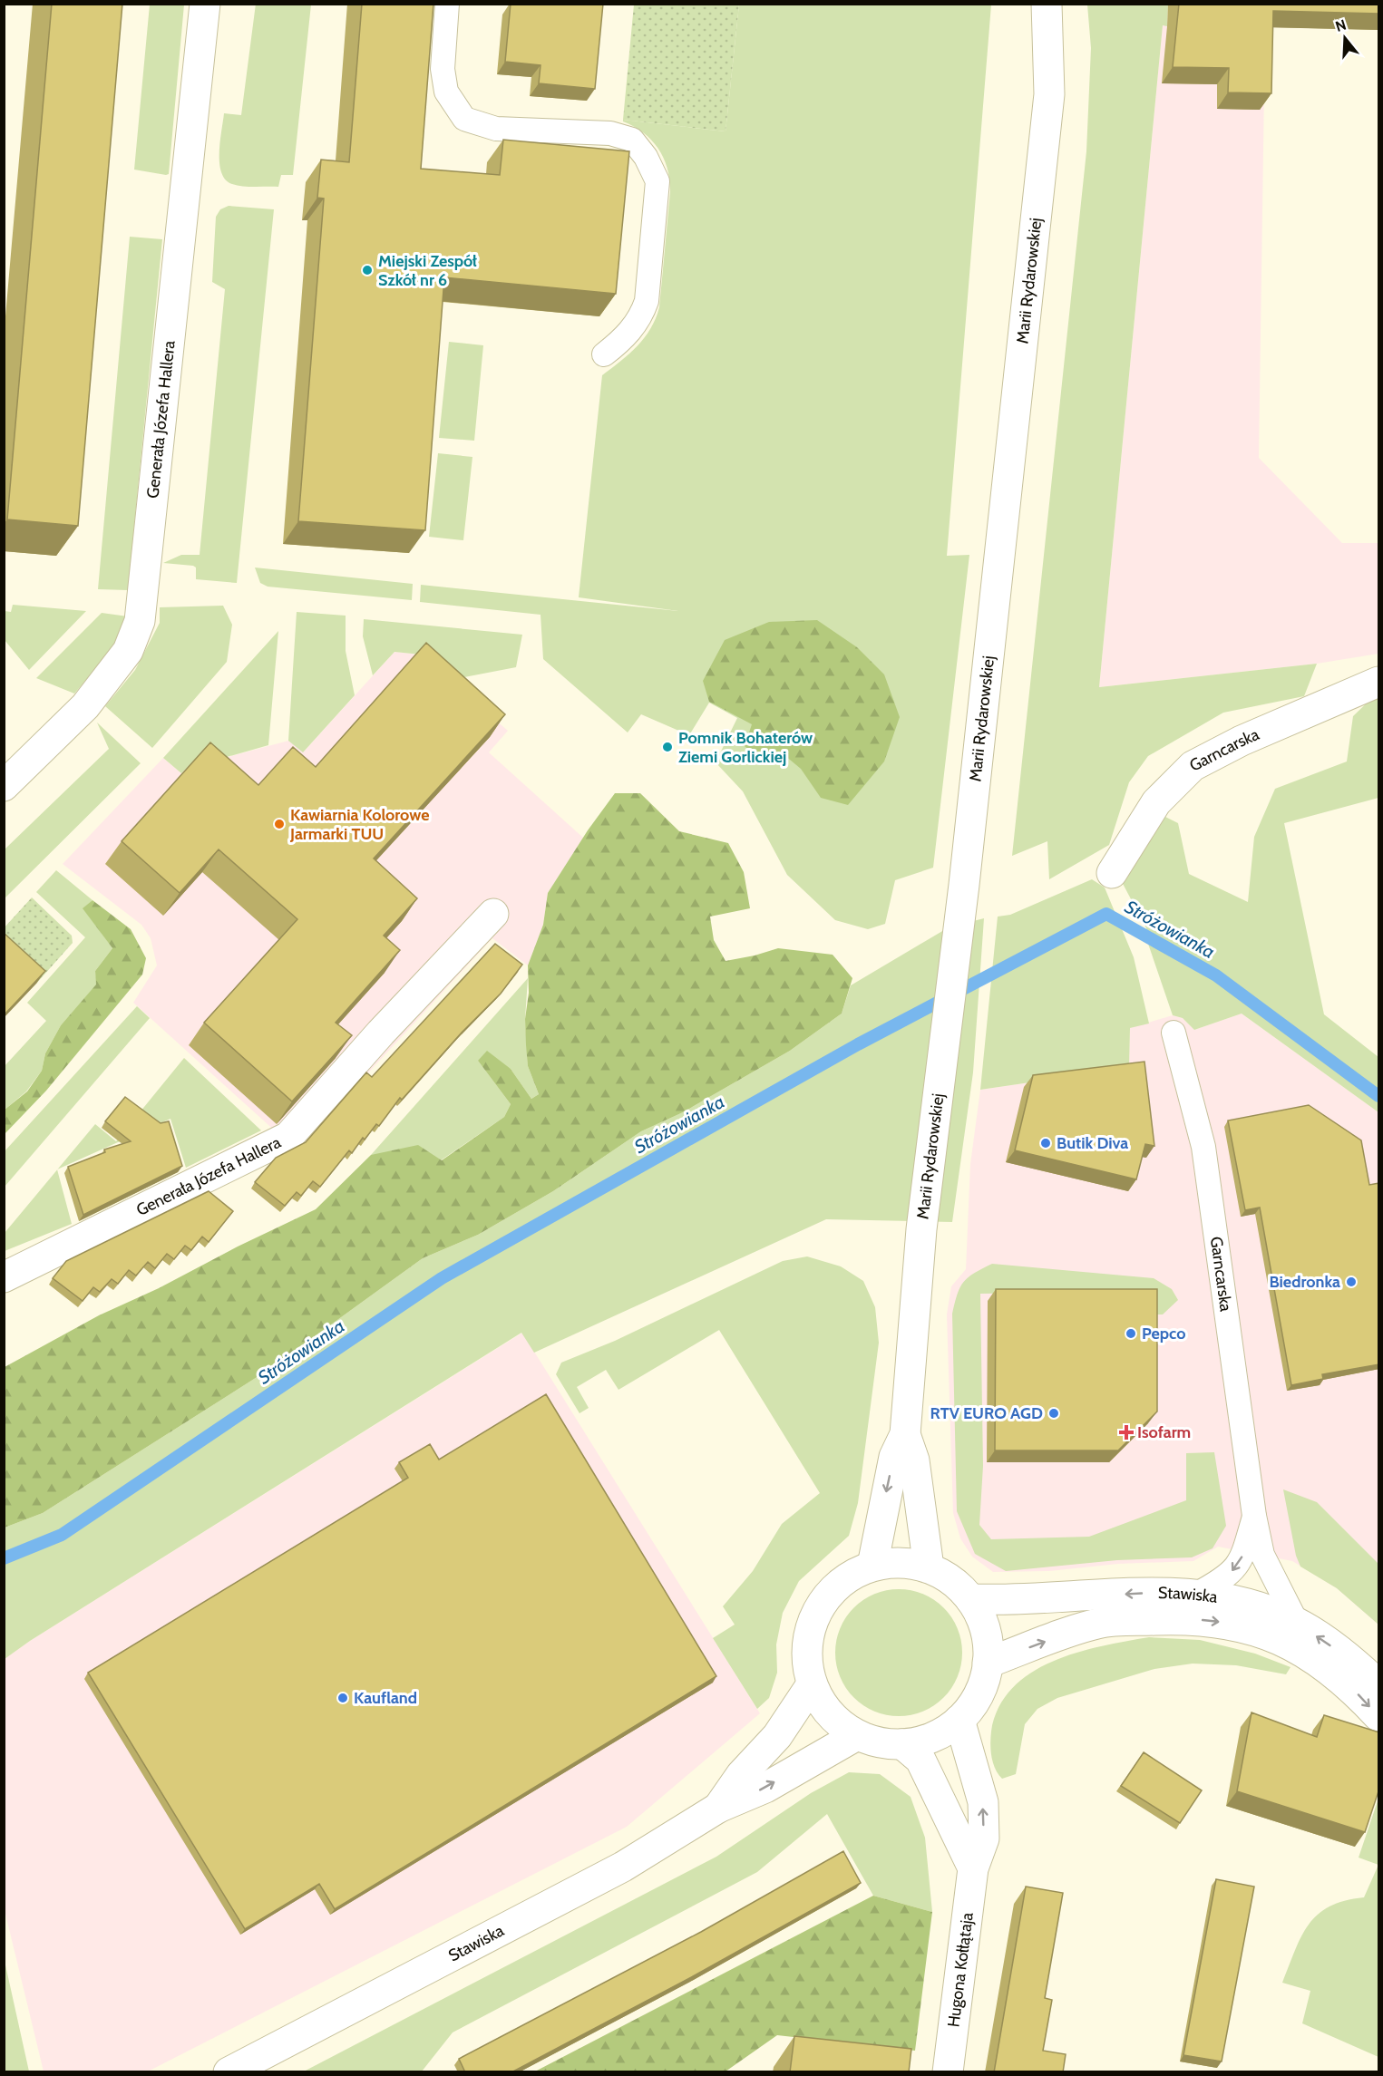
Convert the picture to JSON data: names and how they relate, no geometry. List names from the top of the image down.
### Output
{
  "streets": {
    "street": [
      "Marii Rydarowskiej",
      "Generała Józefa Hallera",
      "Garncarska",
      "Stawiska",
      "Hugona Kołłątaja"
    ]
  },
  "crossings": [
    ["Marii Rydarowskiej", "Stawiska"],
    ["Marii Rydarowskiej", "Hugona Kołłątaja"],
    ["Garncarska", "Stawiska"],
    ["Stawiska", "Hugona Kołłątaja"]
  ],
  "one_way": ["Hugona Kołłątaja"],
  "water": ["Stróżowianka"],
  "places": {
    "other": [
      "Miejski Zespół Szkół nr 6",
      "Pomnik Bohaterów Ziemi Gorlickiej",
      "Kawiarnia Kolorowe Jarmarki TUU",
      "Butik Diva",
      "Biedronka",
      "Pepco",
      "RTV EURO AGD",
      "Kaufland"
    ],
    "health": ["Isofarm"]
  },
  "north": "top"
}
